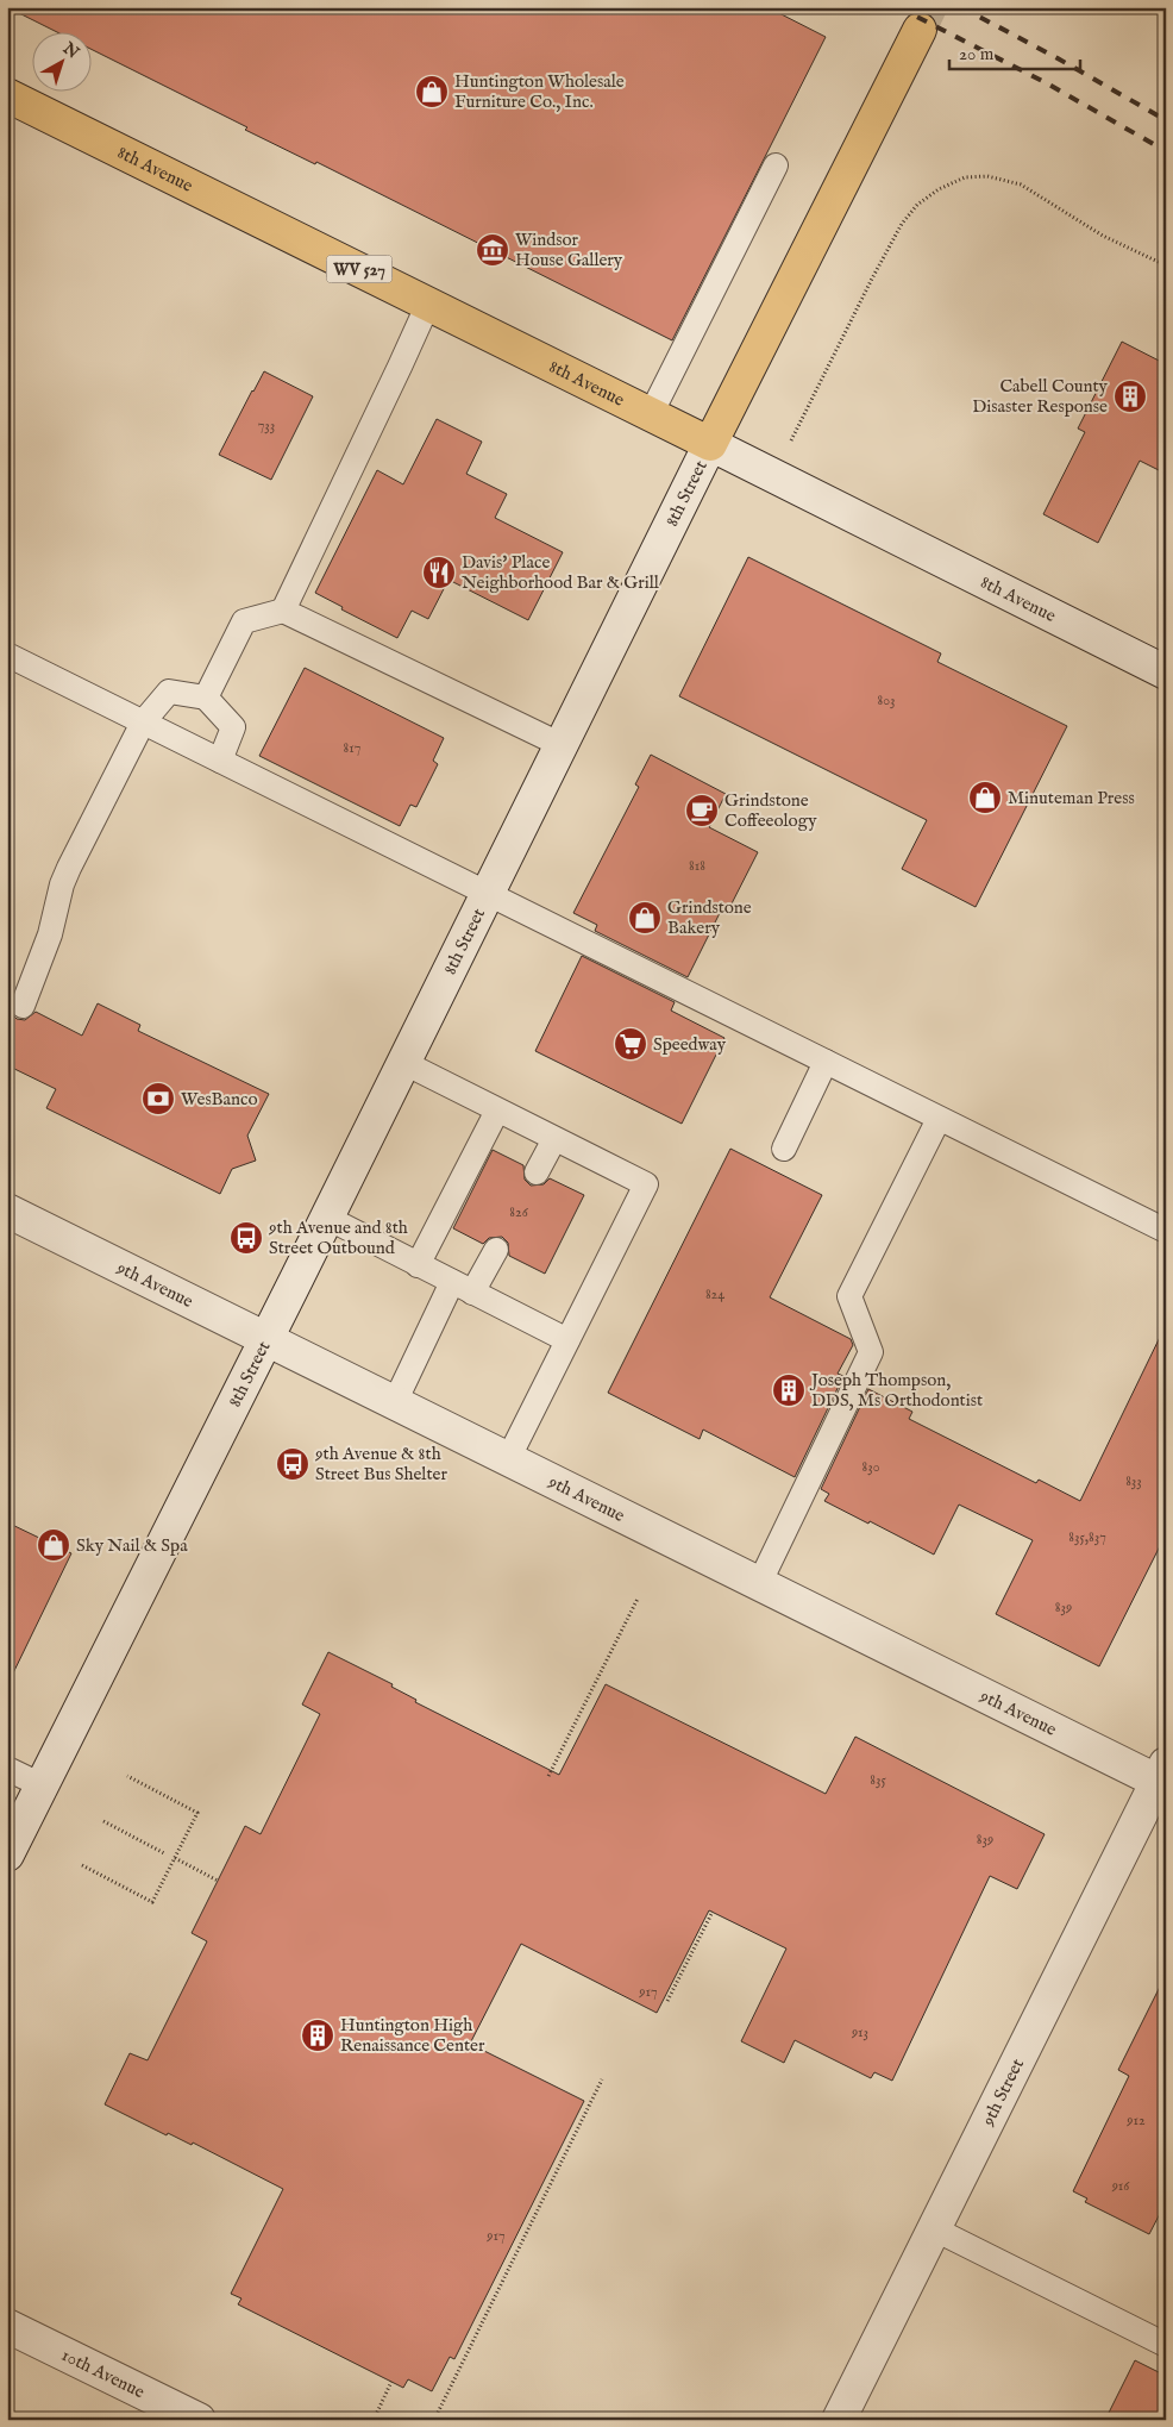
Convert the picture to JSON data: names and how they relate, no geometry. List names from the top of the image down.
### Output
{
  "streets": {
    "main road": ["8th Avenue", "WV 527", "8th Street"],
    "street": ["9th Avenue", "9th Street", "10th Avenue"]
  },
  "crossings": [
    ["8th Avenue", "8th Street"],
    ["8th Street", "9th Avenue"],
    ["9th Avenue", "9th Street"]
  ],
  "places": {
    "shop": [
      "Huntington Wholesale Furniture Co., Inc.",
      "Minuteman Press",
      "Grindstone Bakery",
      "Sky Nail & Spa"
    ],
    "museum": ["Windsor House Gallery"],
    "building": ["Cabell County Disaster Response", "Joseph Thompson, DDS, Ms Orthodontist", "Huntington High Renaissance Center"],
    "restaurant": ["Davis' Place Neighborhood Bar & Grill"],
    "cafe": ["Grindstone Coffeeology"],
    "supermarket": ["Speedway"],
    "bank": ["WesBanco"],
    "bus stop": ["9th Avenue and 8th Street Outbound", "9th Avenue & 8th Street Bus Shelter"]
  },
  "house_numbers": [
    "733",
    "803",
    "817",
    "818",
    "826",
    "824",
    "830",
    "833",
    "835,837",
    "839",
    "835",
    "839",
    "917",
    "913",
    "912",
    "916",
    "917"
  ],
  "scale_bar": "20 m",
  "north": "top right"
}
